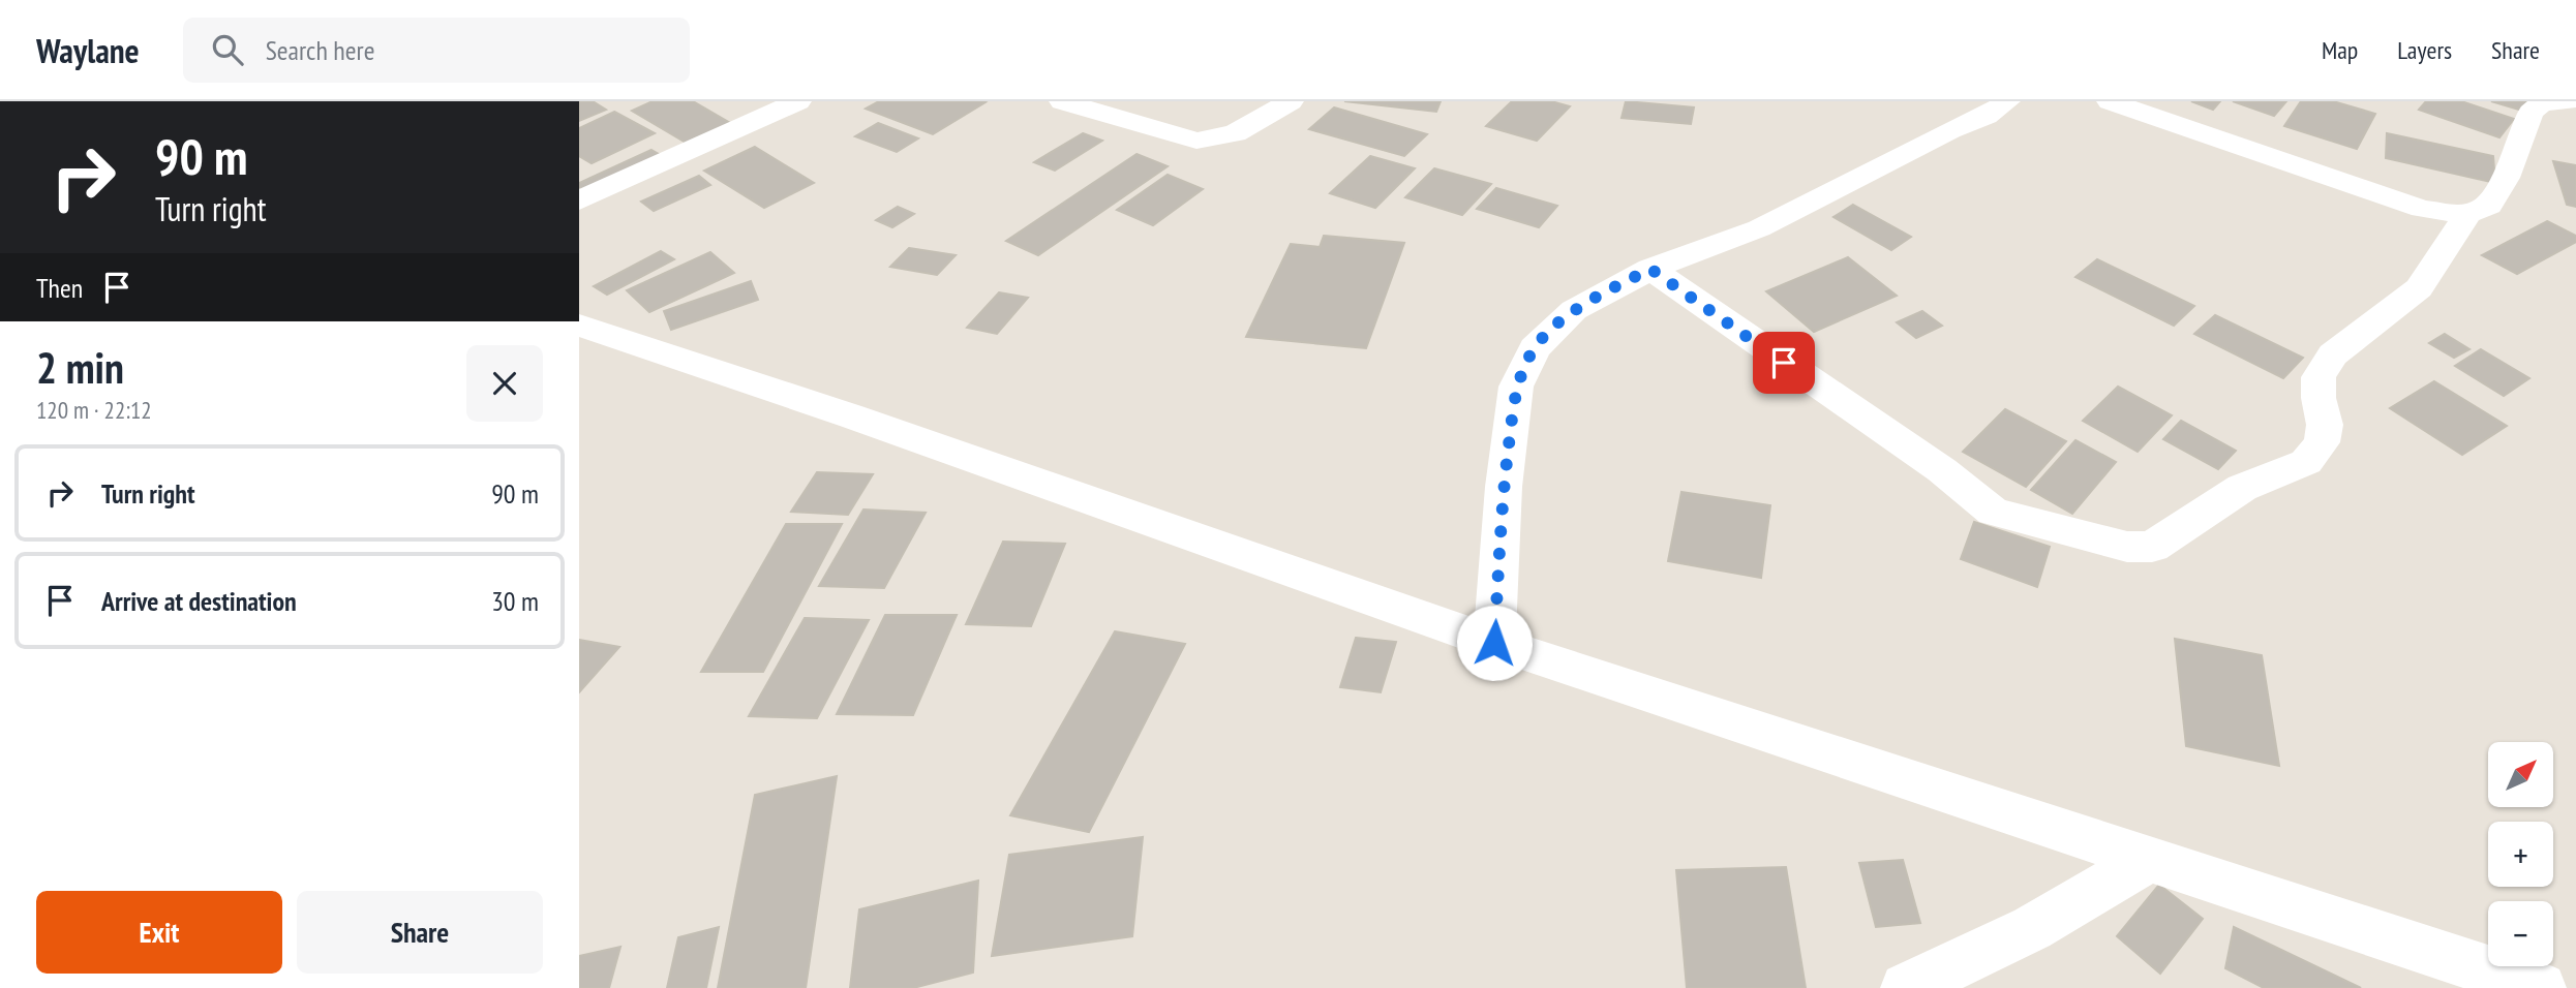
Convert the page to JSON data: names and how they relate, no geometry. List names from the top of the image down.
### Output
{
  "north": "top right",
  "page": {
    "header": "Waylane",
    "search": "Search here",
    "nav": ["Map", "Layers", "Share"],
    "turn": ["90 m", "Turn right"],
    "then": "Then",
    "heading": ["2 min", "120 m · 22:12"],
    "list": [
      {
        "name": "Turn right",
        "value": "90 m"
      },
      {
        "name": "Arrive at destination",
        "value": "30 m"
      }
    ],
    "map_buttons": ["+", "−"],
    "buttons": ["Exit", "Share"]
  }
}
